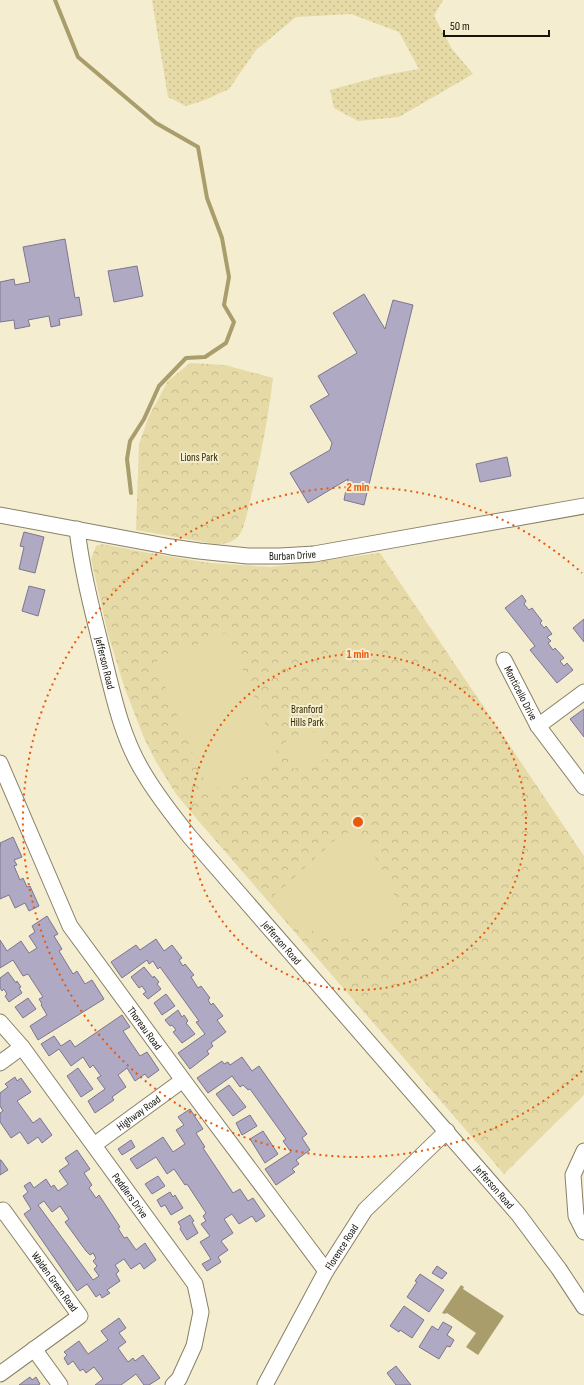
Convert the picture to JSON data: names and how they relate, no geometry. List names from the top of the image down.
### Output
{
  "streets": {
    "street": [
      "Burban Drive",
      "Jefferson Road",
      "Monticello Drive",
      "Thoreau Road",
      "Highway Road",
      "Peddlers Drive",
      "Florence Road",
      "Walden Green Road"
    ]
  },
  "crossings": [
    ["Burban Drive", "Jefferson Road"],
    ["Jefferson Road", "Florence Road"],
    ["Thoreau Road", "Highway Road"],
    ["Thoreau Road", "Florence Road"],
    ["Highway Road", "Peddlers Drive"]
  ],
  "parks": ["Lions Park", "Branford Hills Park"],
  "scale_bar": "50 m",
  "rings": ["2 min", "1 min"]
}
